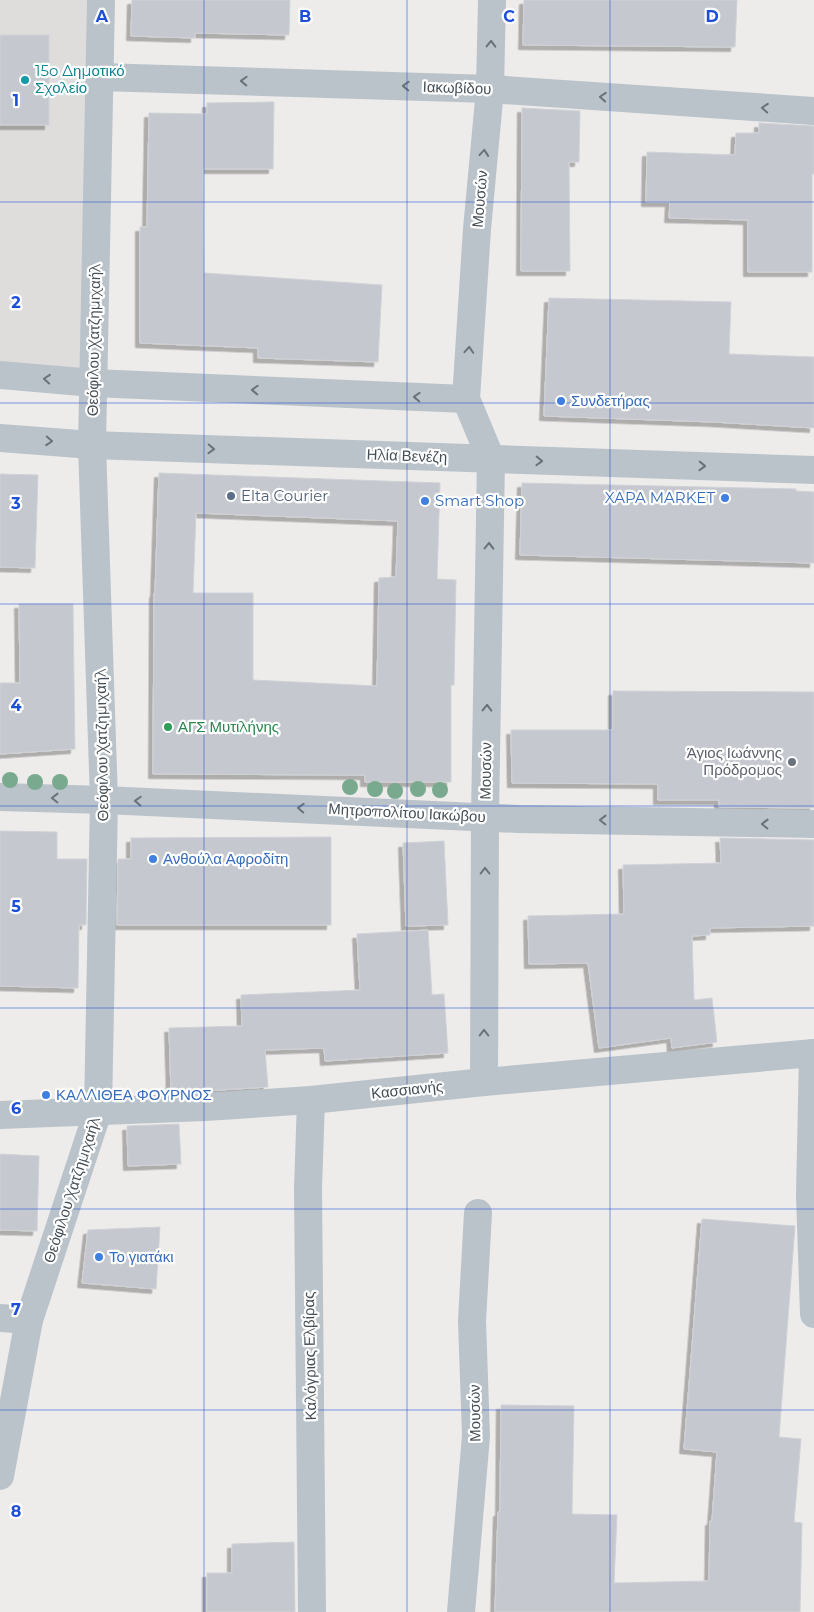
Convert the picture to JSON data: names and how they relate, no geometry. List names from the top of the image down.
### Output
{
  "streets": {
    "street": [
      "Ιακωβίδου",
      "Μουσών",
      "Θεόφιλου Χατζημιχαήλ",
      "Ηλία Βενέζη",
      "Μητροπολίτου Ιακώβου",
      "Κασσιανής",
      "Καλόγριας Ελβίρας"
    ]
  },
  "crossings": [
    ["Ιακωβίδου", "Μουσών"],
    ["Ιακωβίδου", "Θεόφιλου Χατζημιχαήλ"],
    ["Μουσών", "Ηλία Βενέζη"],
    ["Μουσών", "Μητροπολίτου Ιακώβου"],
    ["Μουσών", "Κασσιανής"],
    ["Θεόφιλου Χατζημιχαήλ", "Ηλία Βενέζη"],
    ["Θεόφιλου Χατζημιχαήλ", "Μητροπολίτου Ιακώβου"],
    ["Θεόφιλου Χατζημιχαήλ", "Κασσιανής"],
    ["Κασσιανής", "Καλόγριας Ελβίρας"]
  ],
  "one_way": ["Ιακωβίδου", "Μουσών", "Μητροπολίτου Ιακώβου"],
  "places": [
    "15o Δημοτικό Σχολείο",
    "Συνδετήρας",
    "Elta Courier",
    "XAPA MARKET",
    "Smart Shop",
    "ΑΓΣ Μυτιλήνης",
    "Άγιος Ιωάννης Πρόδρομος",
    "Ανθούλα Αφροδίτη",
    "ΚΑΛΛΙΘΕΑ ΦΟΥΡΝΟΣ",
    "Το γιατάκι"
  ],
  "grid": {
    "columns": [
      "A",
      "B",
      "C",
      "D"
    ],
    "rows": [
      "1",
      "2",
      "3",
      "4",
      "5",
      "6",
      "7",
      "8"
    ]
  }
}
